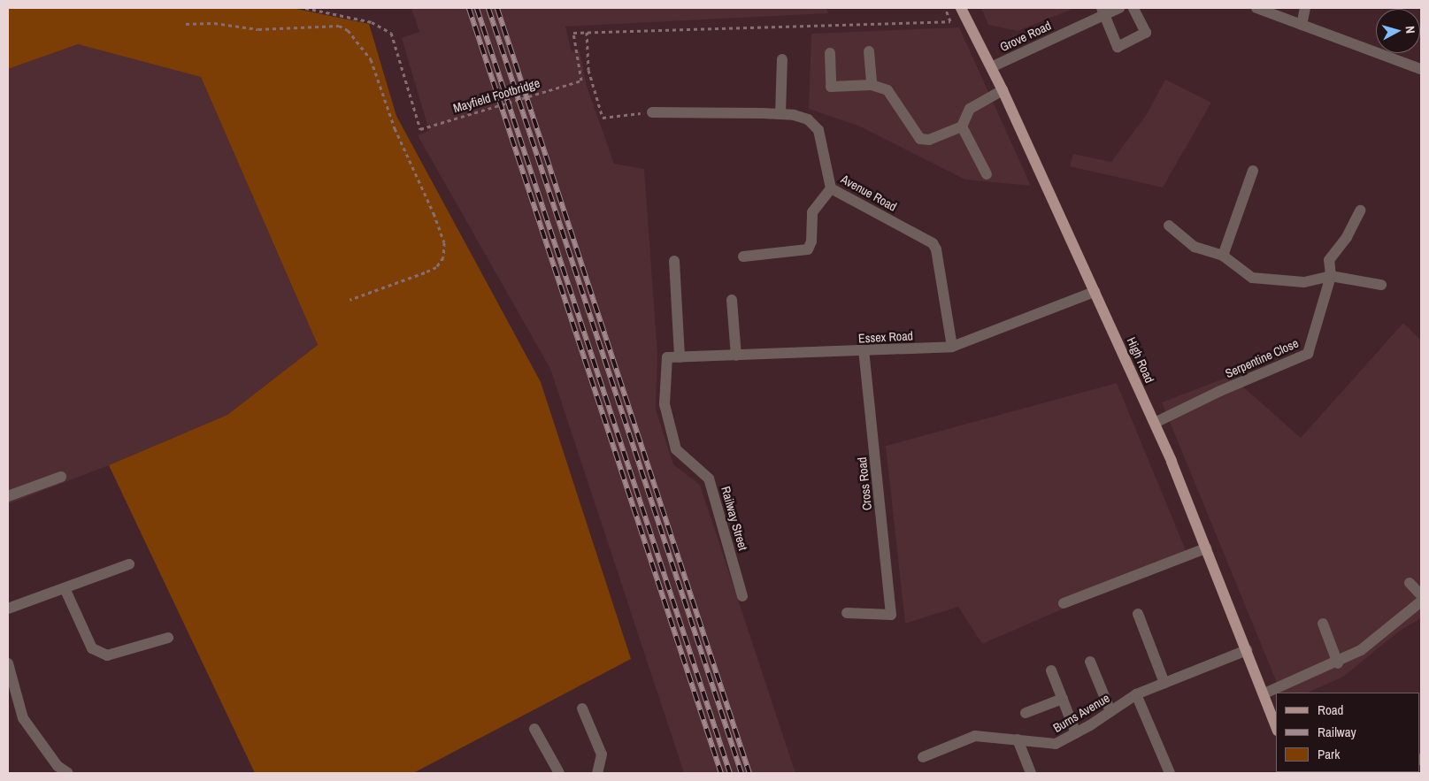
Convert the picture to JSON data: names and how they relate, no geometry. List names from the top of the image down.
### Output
{
  "streets": {
    "main road": ["High Road"],
    "street": [
      "Grove Road",
      "Avenue Road",
      "Essex Road",
      "Serpentine Close",
      "Cross Road",
      "Railway Street",
      "Burns Avenue"
    ],
    "path": ["Mayfield Footbridge"]
  },
  "crossings": [
    ["Grove Road", "High Road"],
    ["Avenue Road", "Essex Road"],
    ["Essex Road", "High Road"],
    ["Essex Road", "Cross Road"],
    ["Essex Road", "Railway Street"],
    ["Serpentine Close", "High Road"],
    ["High Road", "Burns Avenue"]
  ],
  "legend": ["Road", "Railway", "Park"],
  "north": "right"
}
